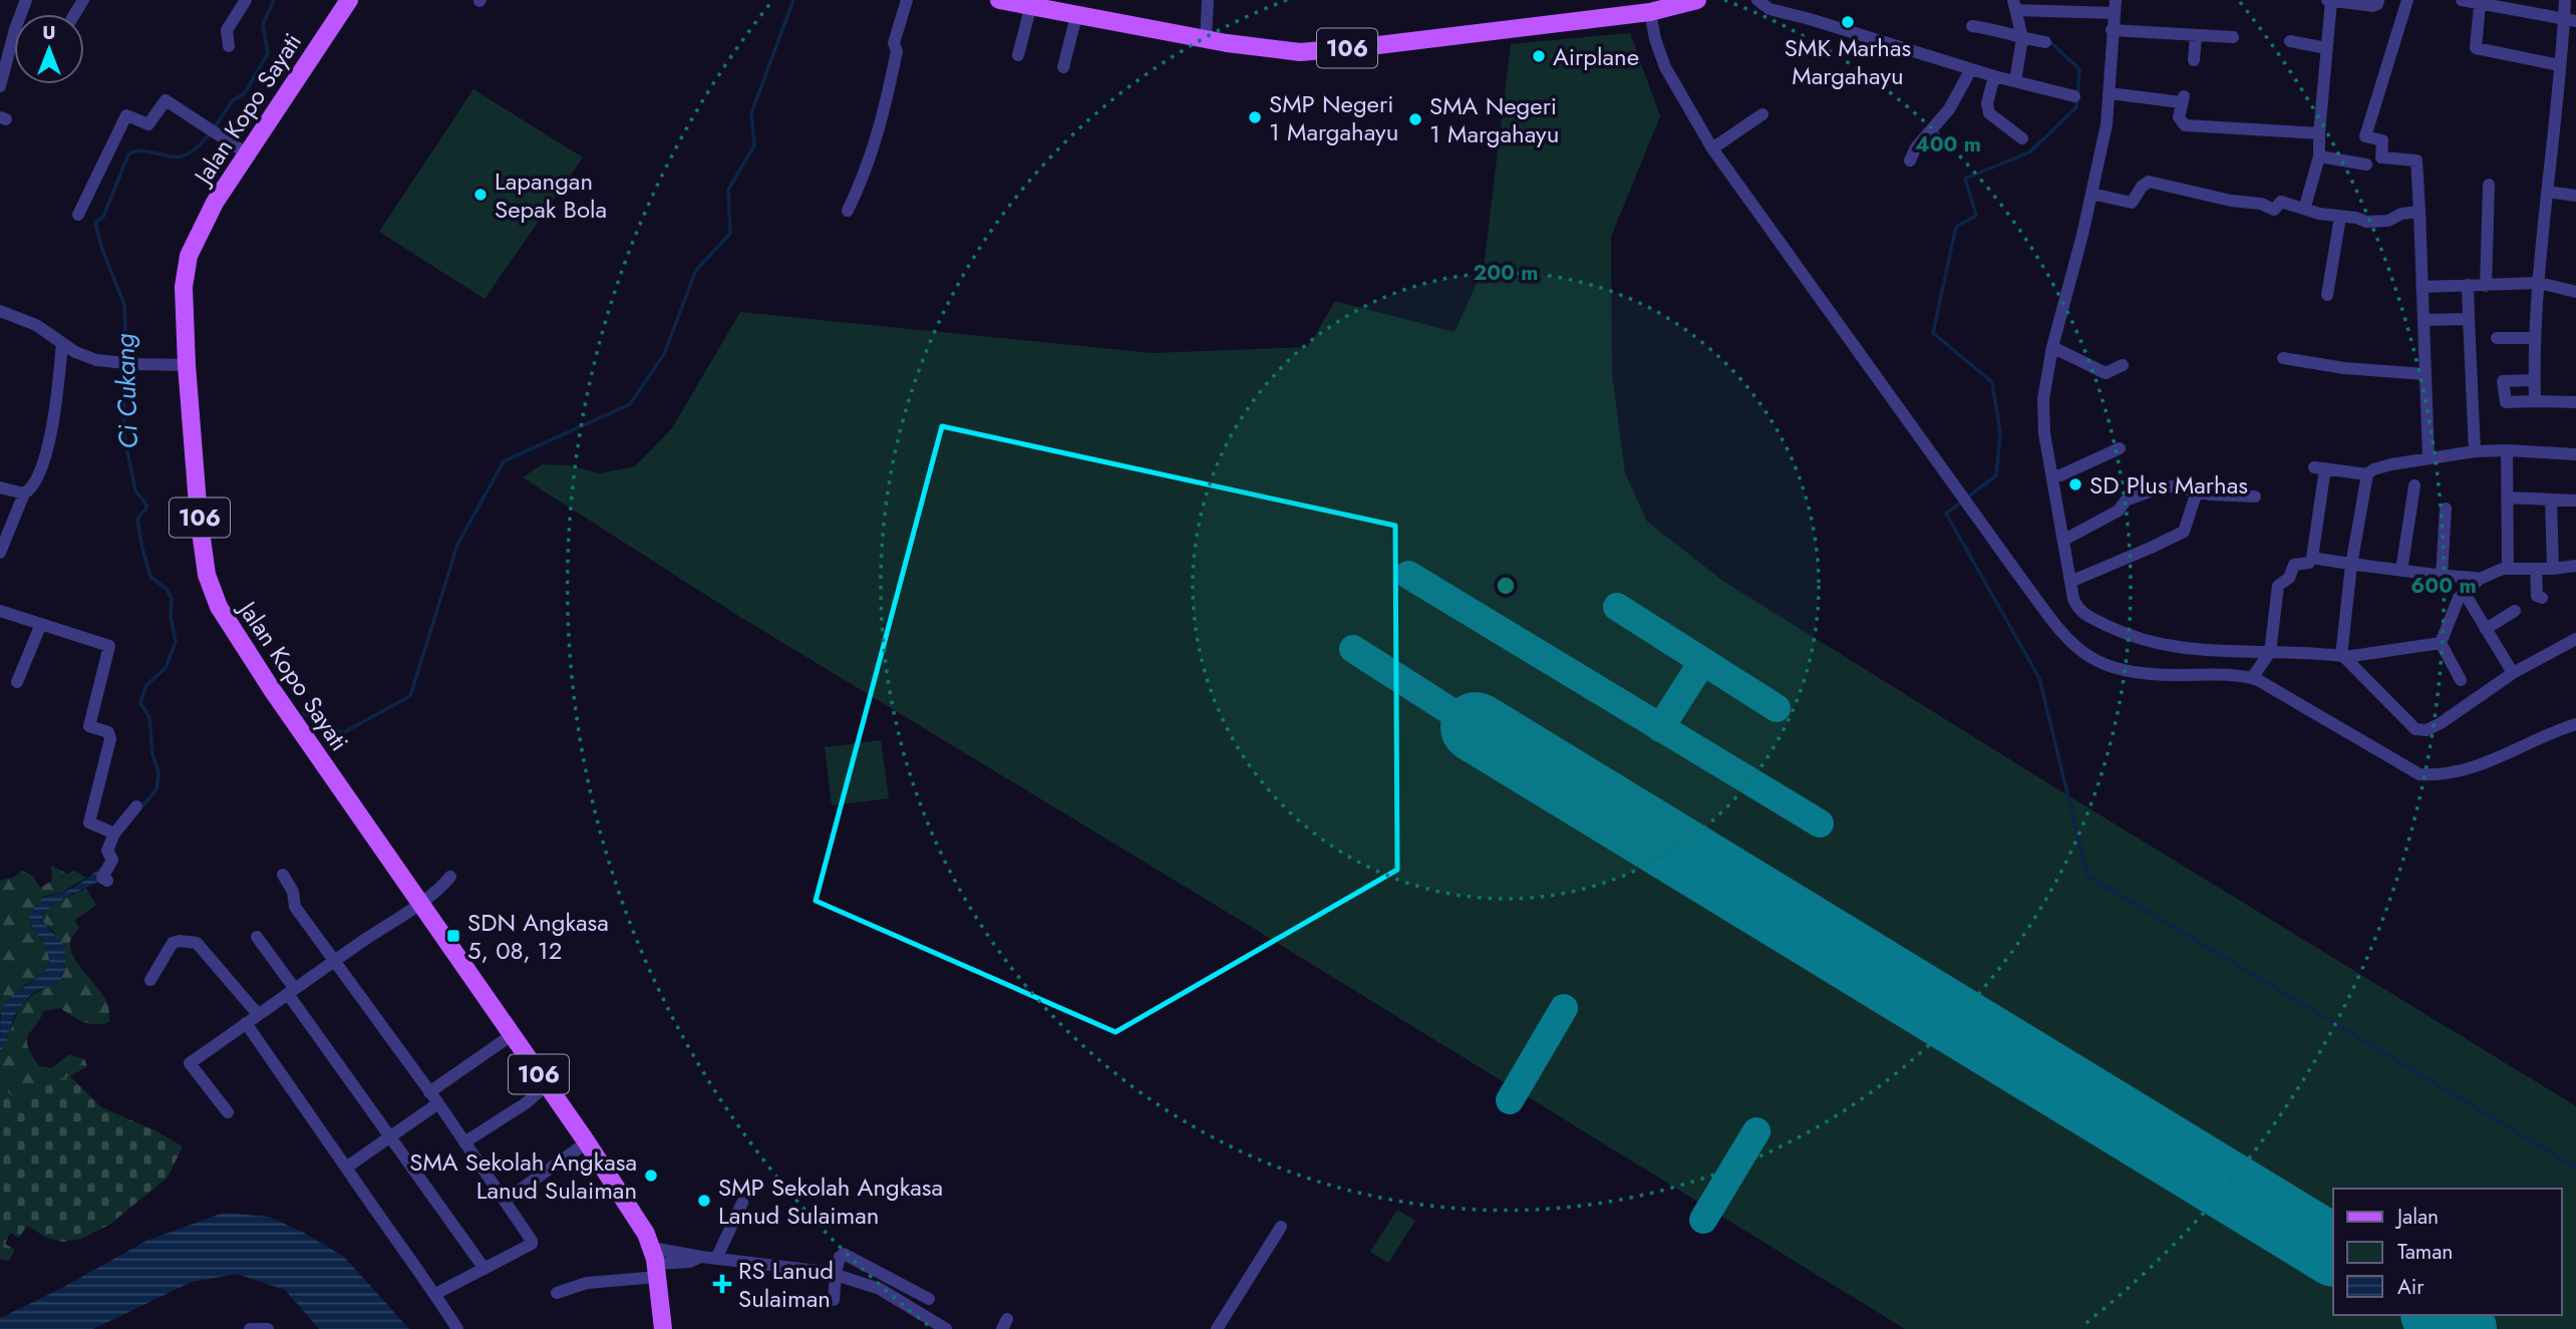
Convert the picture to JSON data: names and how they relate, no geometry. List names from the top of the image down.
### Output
{
  "streets": {
    "main road": ["106", "Jalan Kopo Sayati"]
  },
  "water": ["Ci Cukang"],
  "places": {
    "other": [
      "SMK Marhas Margahayu",
      "Airplane",
      "SMP Negeri 1 Margahayu",
      "SMA Negeri 1 Margahayu",
      "Lapangan Sepak Bola",
      "SD Plus Marhas",
      "SMA Sekolah Angkasa Lanud Sulaiman",
      "SMP Sekolah Angkasa Lanud Sulaiman"
    ],
    "transit": ["SDN Angkasa 5, 08, 12"],
    "health": ["RS Lanud Sulaiman"]
  },
  "legend": ["Jalan", "Taman", "Air"],
  "north": "top",
  "rings": ["400 m", "200 m", "600 m"]
}
